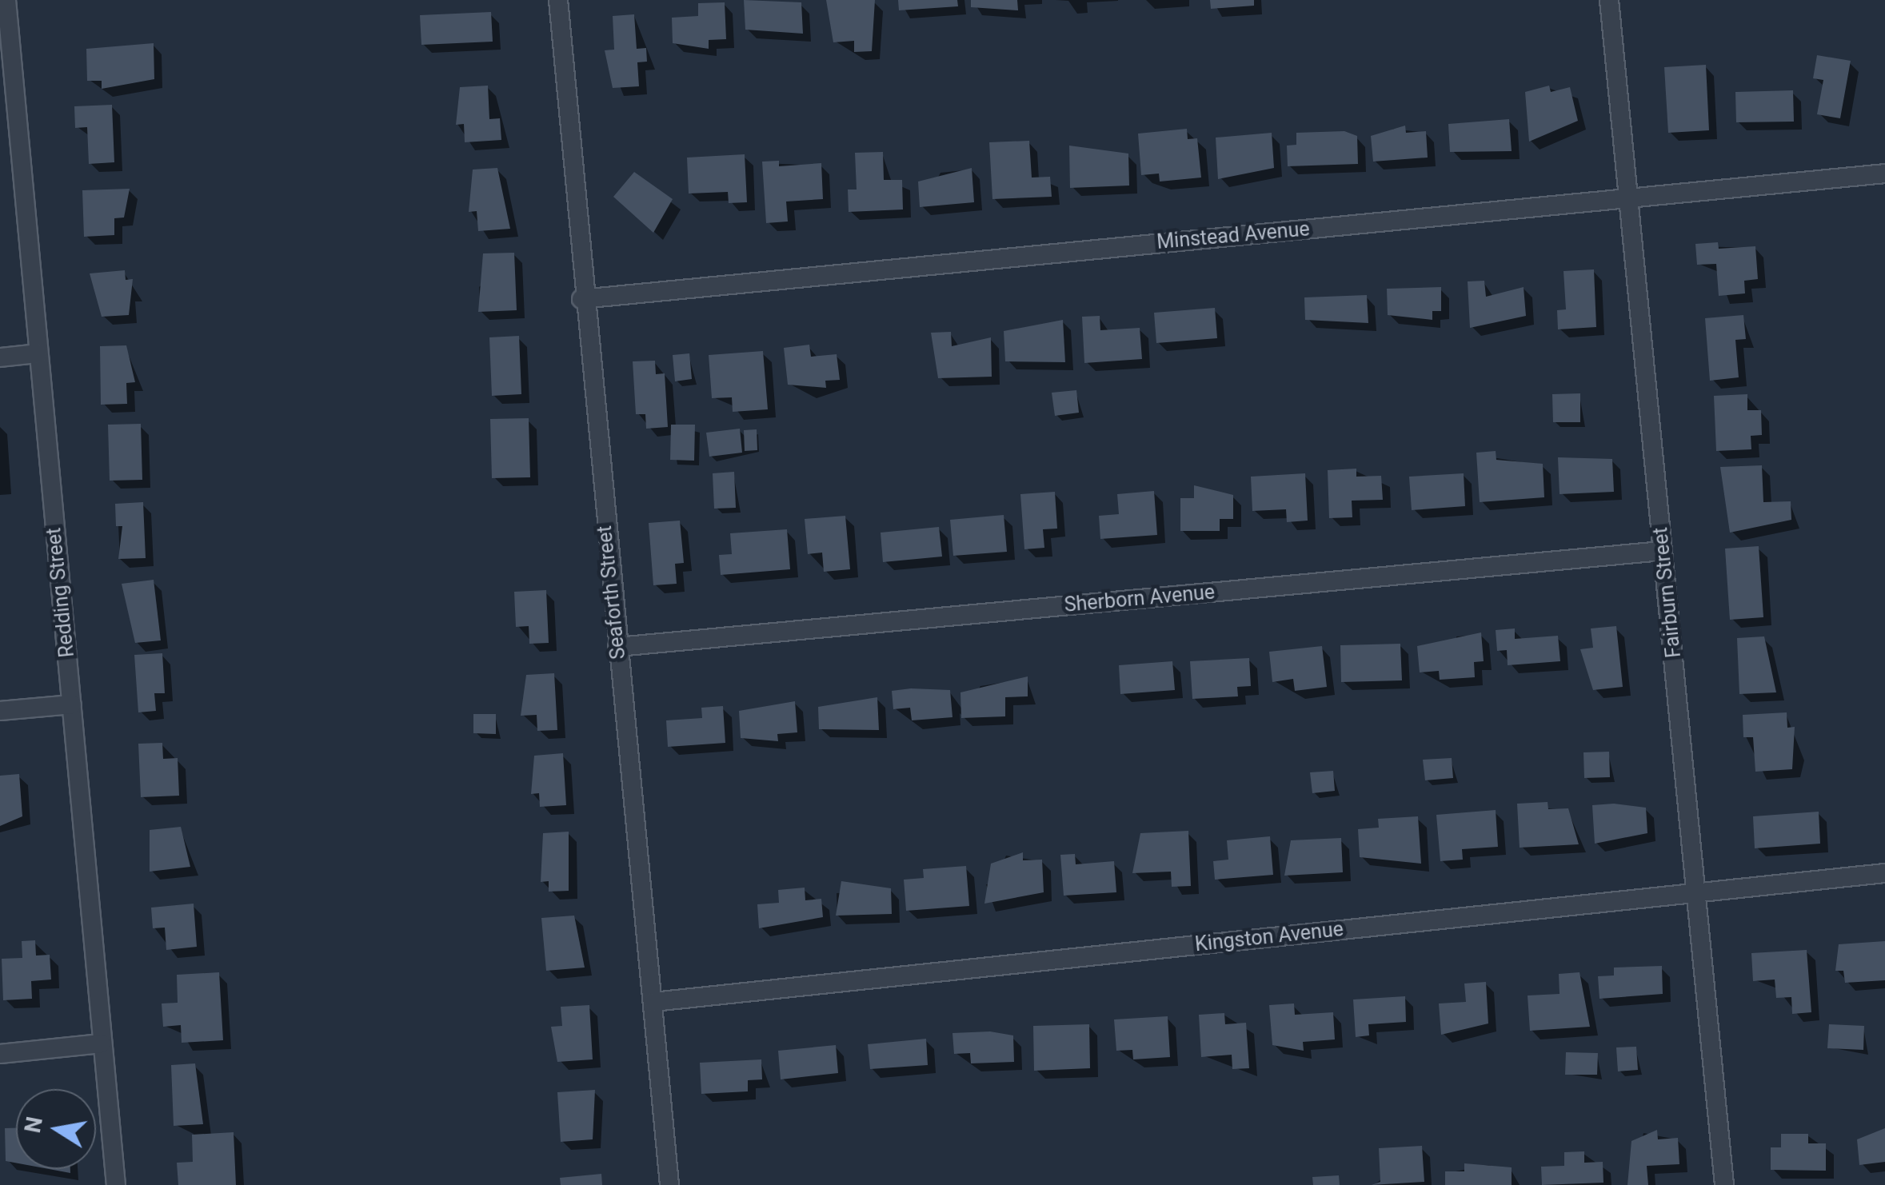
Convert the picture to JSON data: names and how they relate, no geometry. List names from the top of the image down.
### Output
{
  "streets": {
    "street": [
      "Minstead Avenue",
      "Redding Street",
      "Seaforth Street",
      "Fairburn Street",
      "Sherborn Avenue",
      "Kingston Avenue"
    ]
  },
  "crossings": [
    ["Minstead Avenue", "Seaforth Street"],
    ["Minstead Avenue", "Fairburn Street"],
    ["Seaforth Street", "Sherborn Avenue"],
    ["Seaforth Street", "Kingston Avenue"],
    ["Fairburn Street", "Sherborn Avenue"],
    ["Fairburn Street", "Kingston Avenue"]
  ],
  "north": "left"
}
